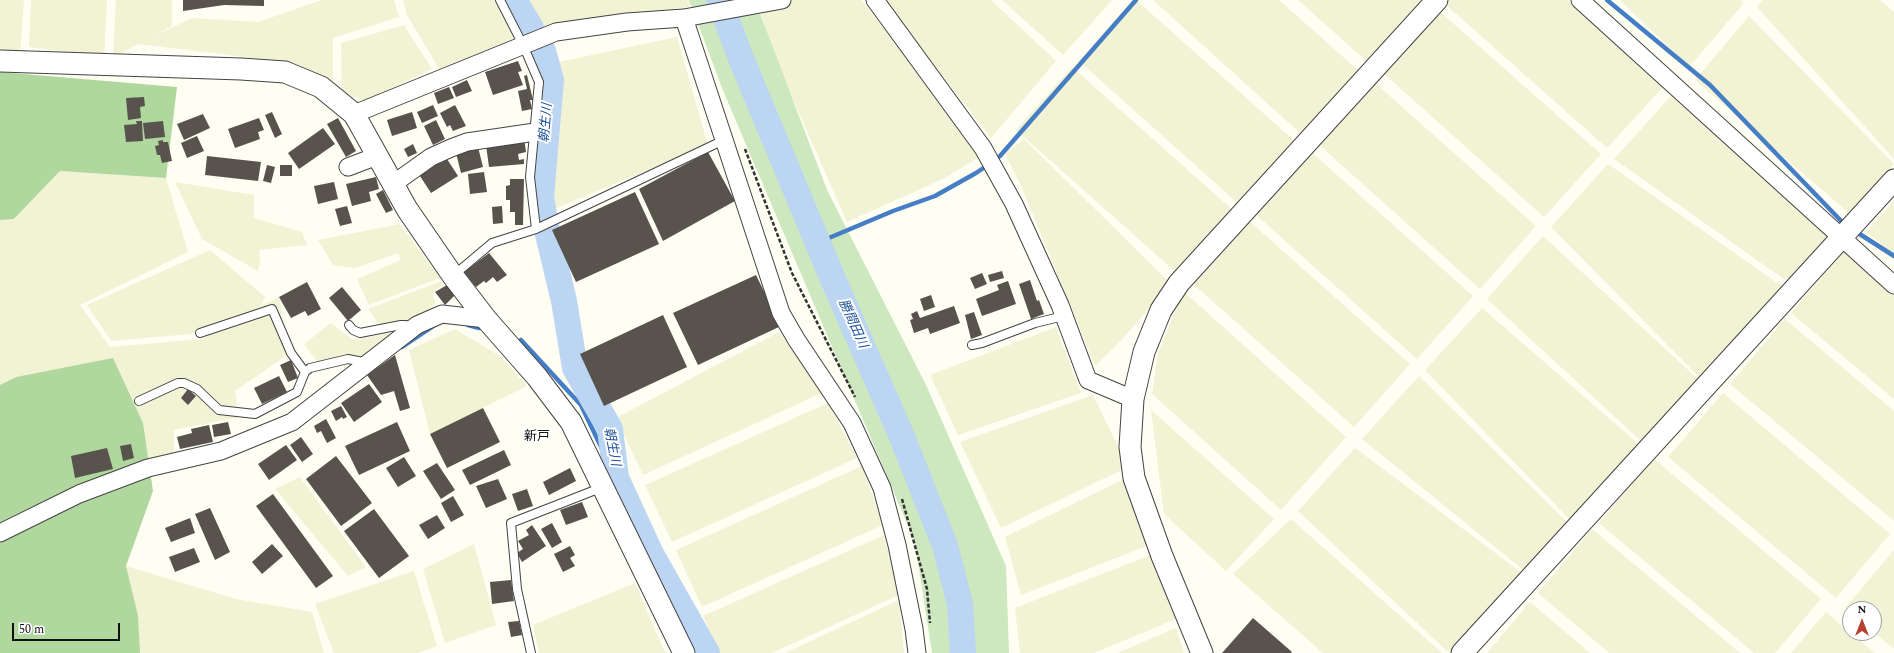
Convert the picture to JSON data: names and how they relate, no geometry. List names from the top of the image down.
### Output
{
  "districts": ["新戸"],
  "water": ["朝生川", "勝間田川"],
  "scale_bar": "50 m",
  "north": "top"
}
